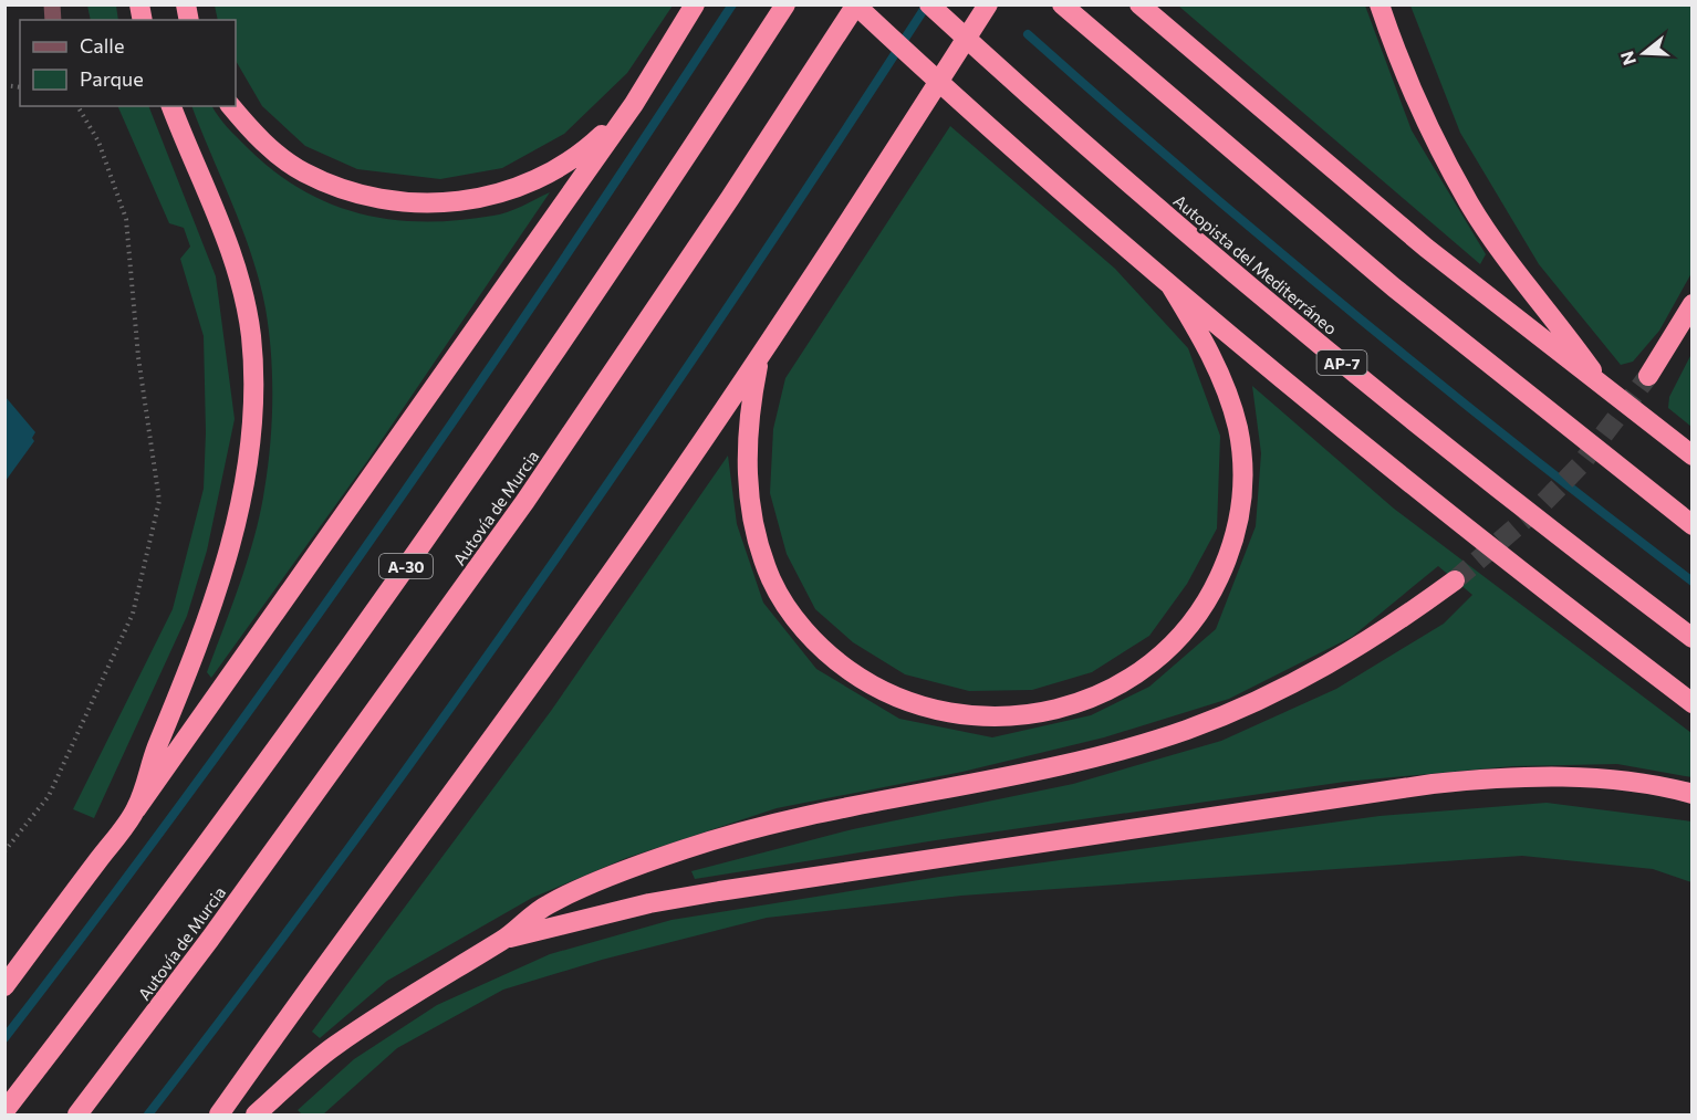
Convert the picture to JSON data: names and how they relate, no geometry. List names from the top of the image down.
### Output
{
  "streets": {
    "highway": [
      "Autopista del Mediterráneo",
      "AP-7",
      "Autovía de Murcia",
      "A-30"
    ]
  },
  "legend": ["Calle", "Parque"],
  "north": "left"
}
